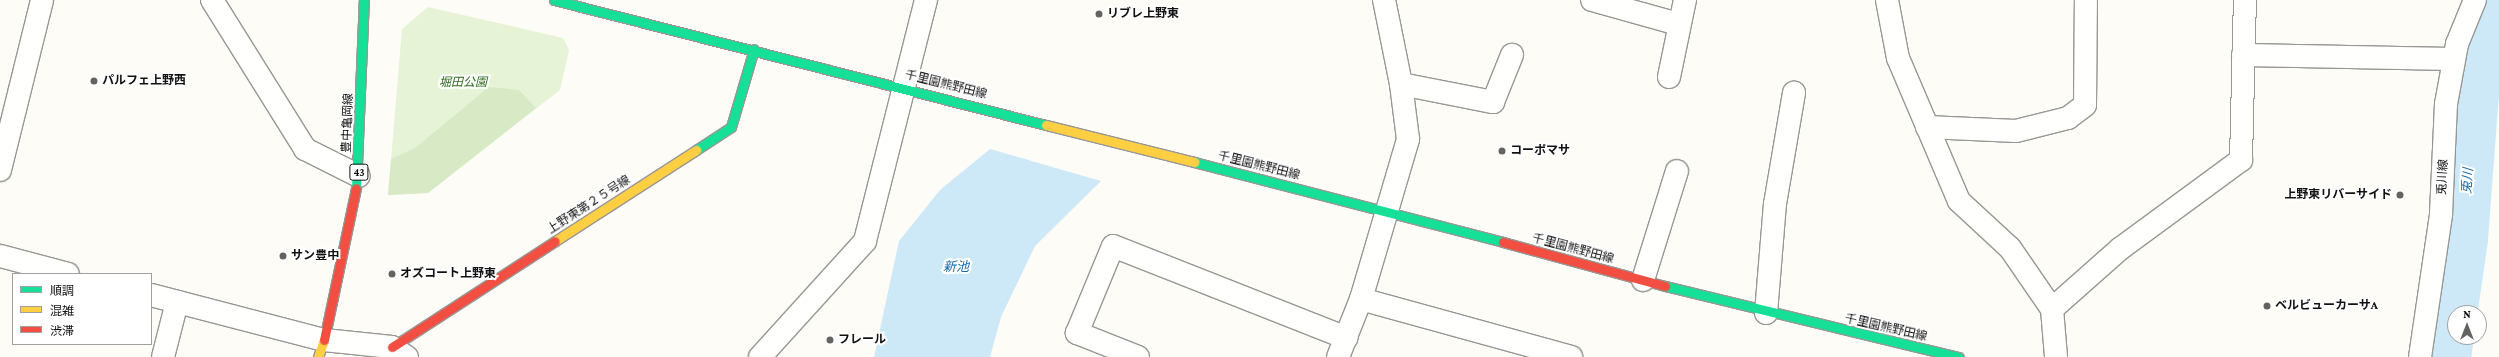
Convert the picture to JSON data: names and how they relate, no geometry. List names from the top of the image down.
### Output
{
  "streets": {
    "street": [
      "千里園熊野田線",
      "豊中亀岡線",
      "43",
      "兎川線",
      "上野東第２５号線"
    ]
  },
  "crossings": [
    ["千里園熊野田線", "上野東第２５号線"]
  ],
  "water": ["兎川", "新池"],
  "parks": ["堀田公園"],
  "places": [
    "リブレ上野東",
    "パルフェ上野西",
    "コーポマサ",
    "上野東リバーサイド",
    "サン豊中",
    "オズコート上野東",
    "ベルビューカーサA",
    "フレール"
  ],
  "legend": ["順調", "混雑", "渋滞"],
  "north": "top"
}
